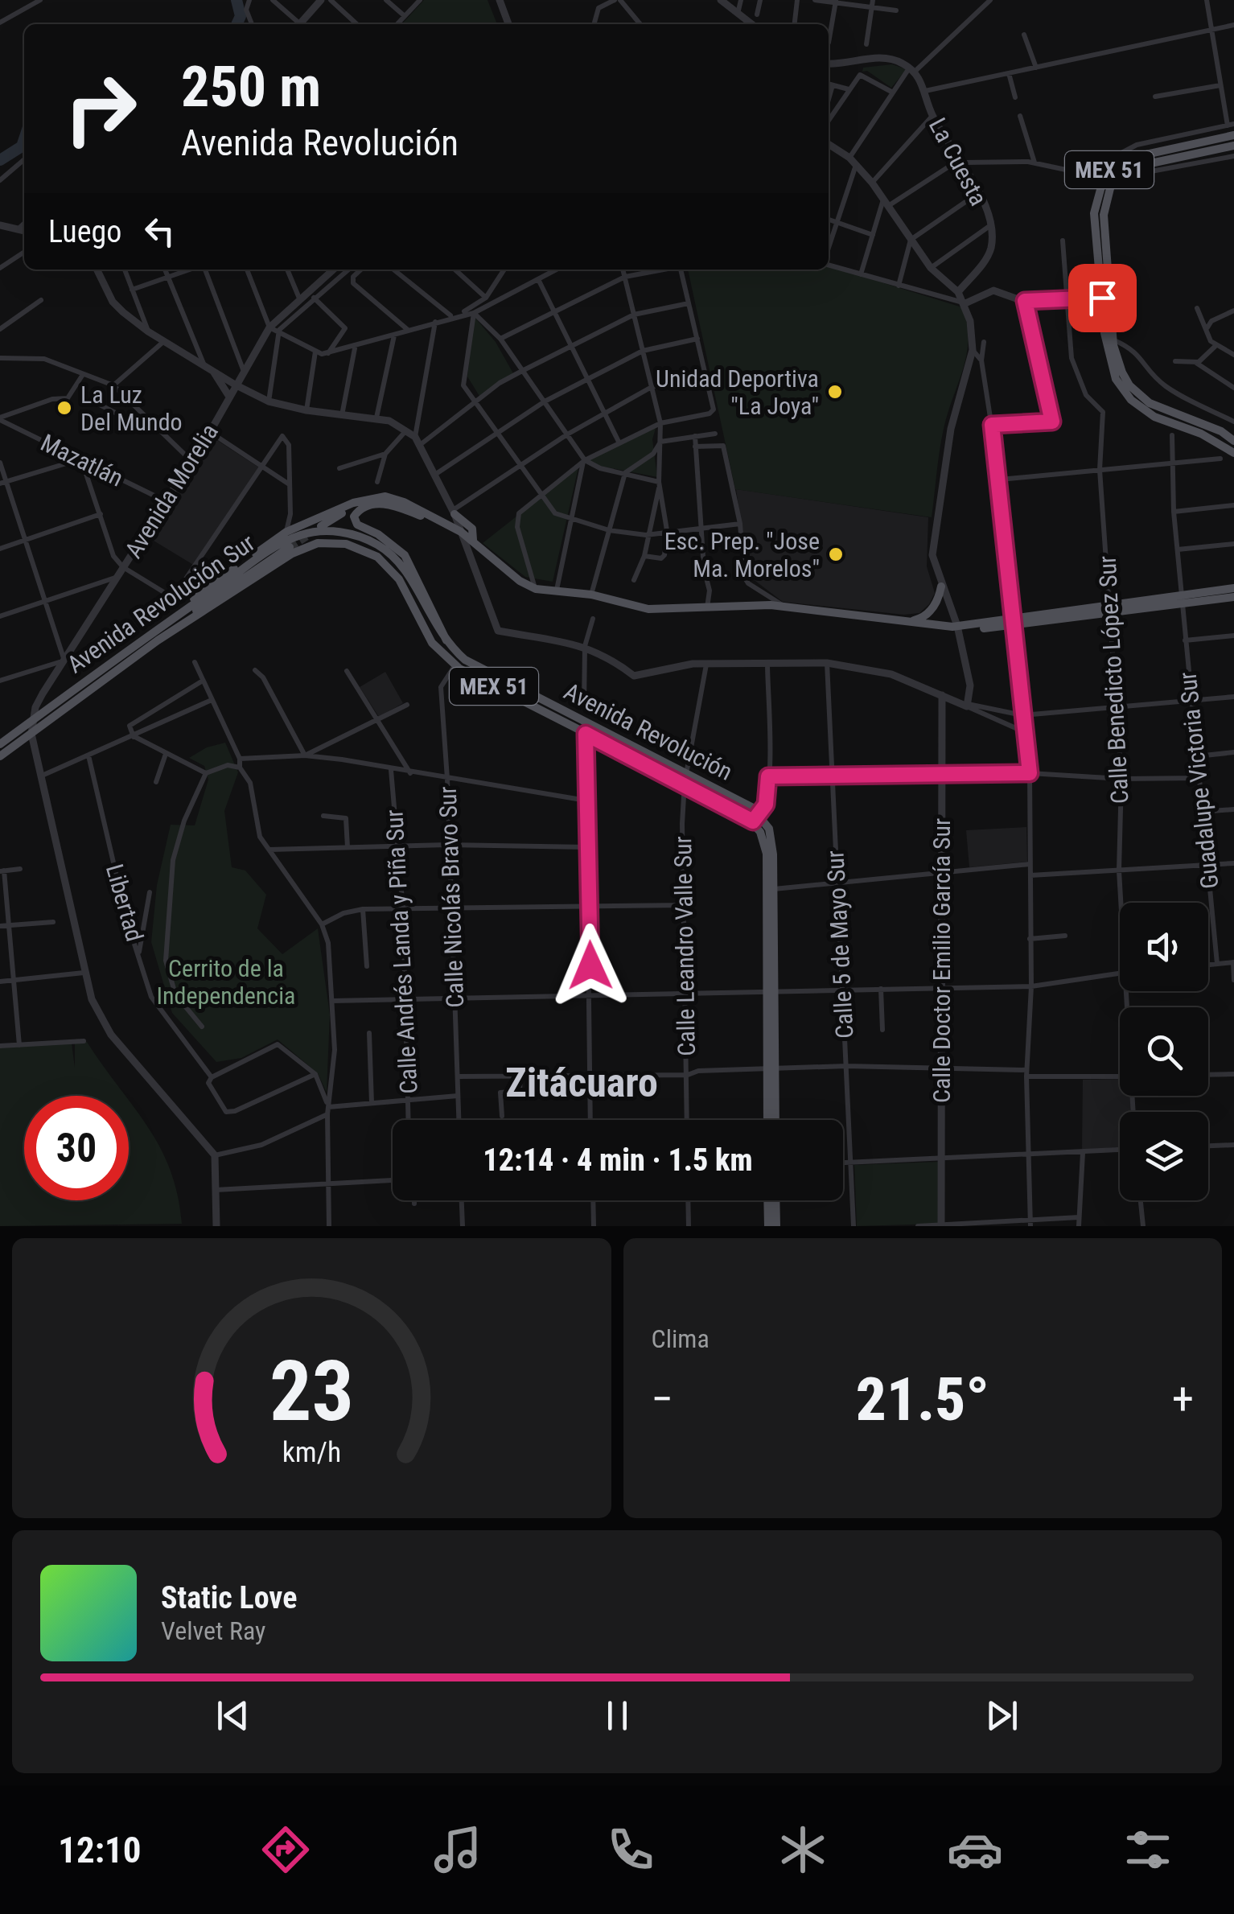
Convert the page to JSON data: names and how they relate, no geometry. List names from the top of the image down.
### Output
{
  "streets": {
    "main road": ["MEX 51", "Avenida Revolución Sur", "Avenida Revolución"],
    "street": [
      "La Cuesta",
      "Mazatlán",
      "Avenida Morelia",
      "Calle Benedicto López Sur",
      "Guadalupe Victoria Sur",
      "Calle Nicolás Bravo Sur",
      "Libertad",
      "Calle 5 de Mayo Sur",
      "Calle Leandro Valle Sur",
      "Calle Andrés Landa y Piña Sur",
      "Calle Doctor Emilio García Sur"
    ]
  },
  "crossings": [
    ["MEX 51", "Avenida Revolución Sur"],
    ["Mazatlán", "Avenida Morelia"],
    ["Avenida Morelia", "Avenida Revolución Sur"],
    ["Avenida Revolución Sur", "Avenida Revolución"],
    ["Avenida Revolución", "Calle Nicolás Bravo Sur"],
    ["Avenida Revolución", "Calle Leandro Valle Sur"]
  ],
  "districts": ["Zitácuaro"],
  "parks": ["Cerrito de la Independencia"],
  "places": ["Unidad Deportiva \"La Joya\"", "La Luz Del Mundo", "Esc. Prep. \"Jose Ma. Morelos\""],
  "page": {
    "turn": ["250 m", "Avenida Revolución"],
    "then": "Luego",
    "limit": "30",
    "trip": "12:14 · 4 min · 1.5 km",
    "tile": "Clima",
    "heat": ["−", "21.5°", "+"],
    "song": ["Static Love", "Velvet Ray"],
    "tabs": "12:10",
    "gauge": ["23", "km/h"]
  }
}
